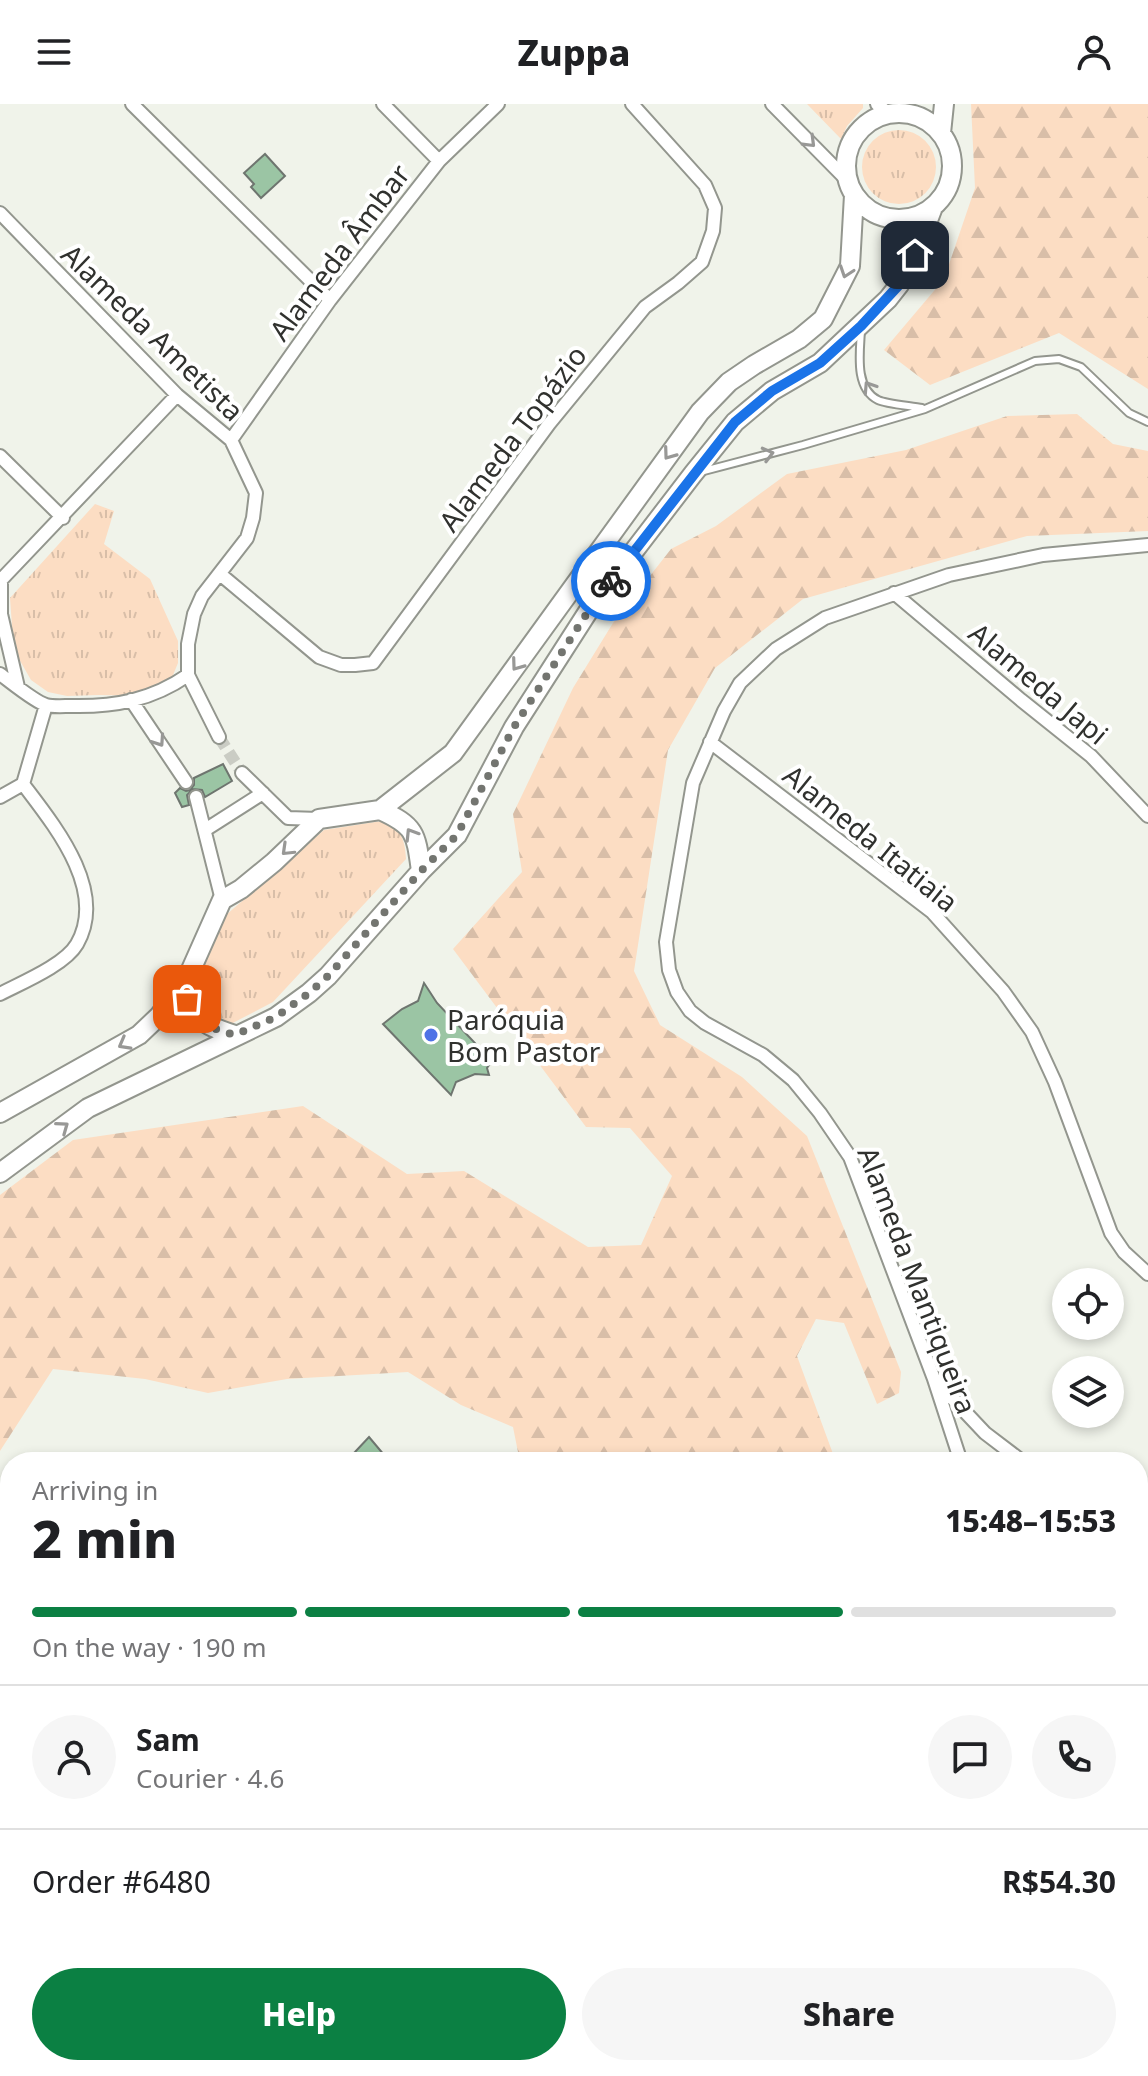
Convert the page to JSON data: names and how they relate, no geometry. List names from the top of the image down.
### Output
{
  "streets": {
    "street": [
      "Alameda Âmbar",
      "Alameda Ametista",
      "Alameda Topázio",
      "Alameda Japi",
      "Alameda Itatiaia",
      "Alameda Mantiqueira"
    ]
  },
  "crossings": [
    ["Alameda Âmbar", "Alameda Ametista"],
    ["Alameda Ametista", "Alameda Topázio"],
    ["Alameda Japi", "Alameda Mantiqueira"],
    ["Alameda Itatiaia", "Alameda Mantiqueira"]
  ],
  "places": ["Paróquia Bom Pastor"],
  "page": {
    "header": "Zuppa",
    "heading": ["2 min", "Arriving in", "15:48–15:53"],
    "panel": [
      "Sam",
      "Courier · 4.6",
      "Order #6480",
      "R$54.30"
    ],
    "bar": "On the way · 190 m",
    "buttons": ["Help", "Share"]
  }
}
